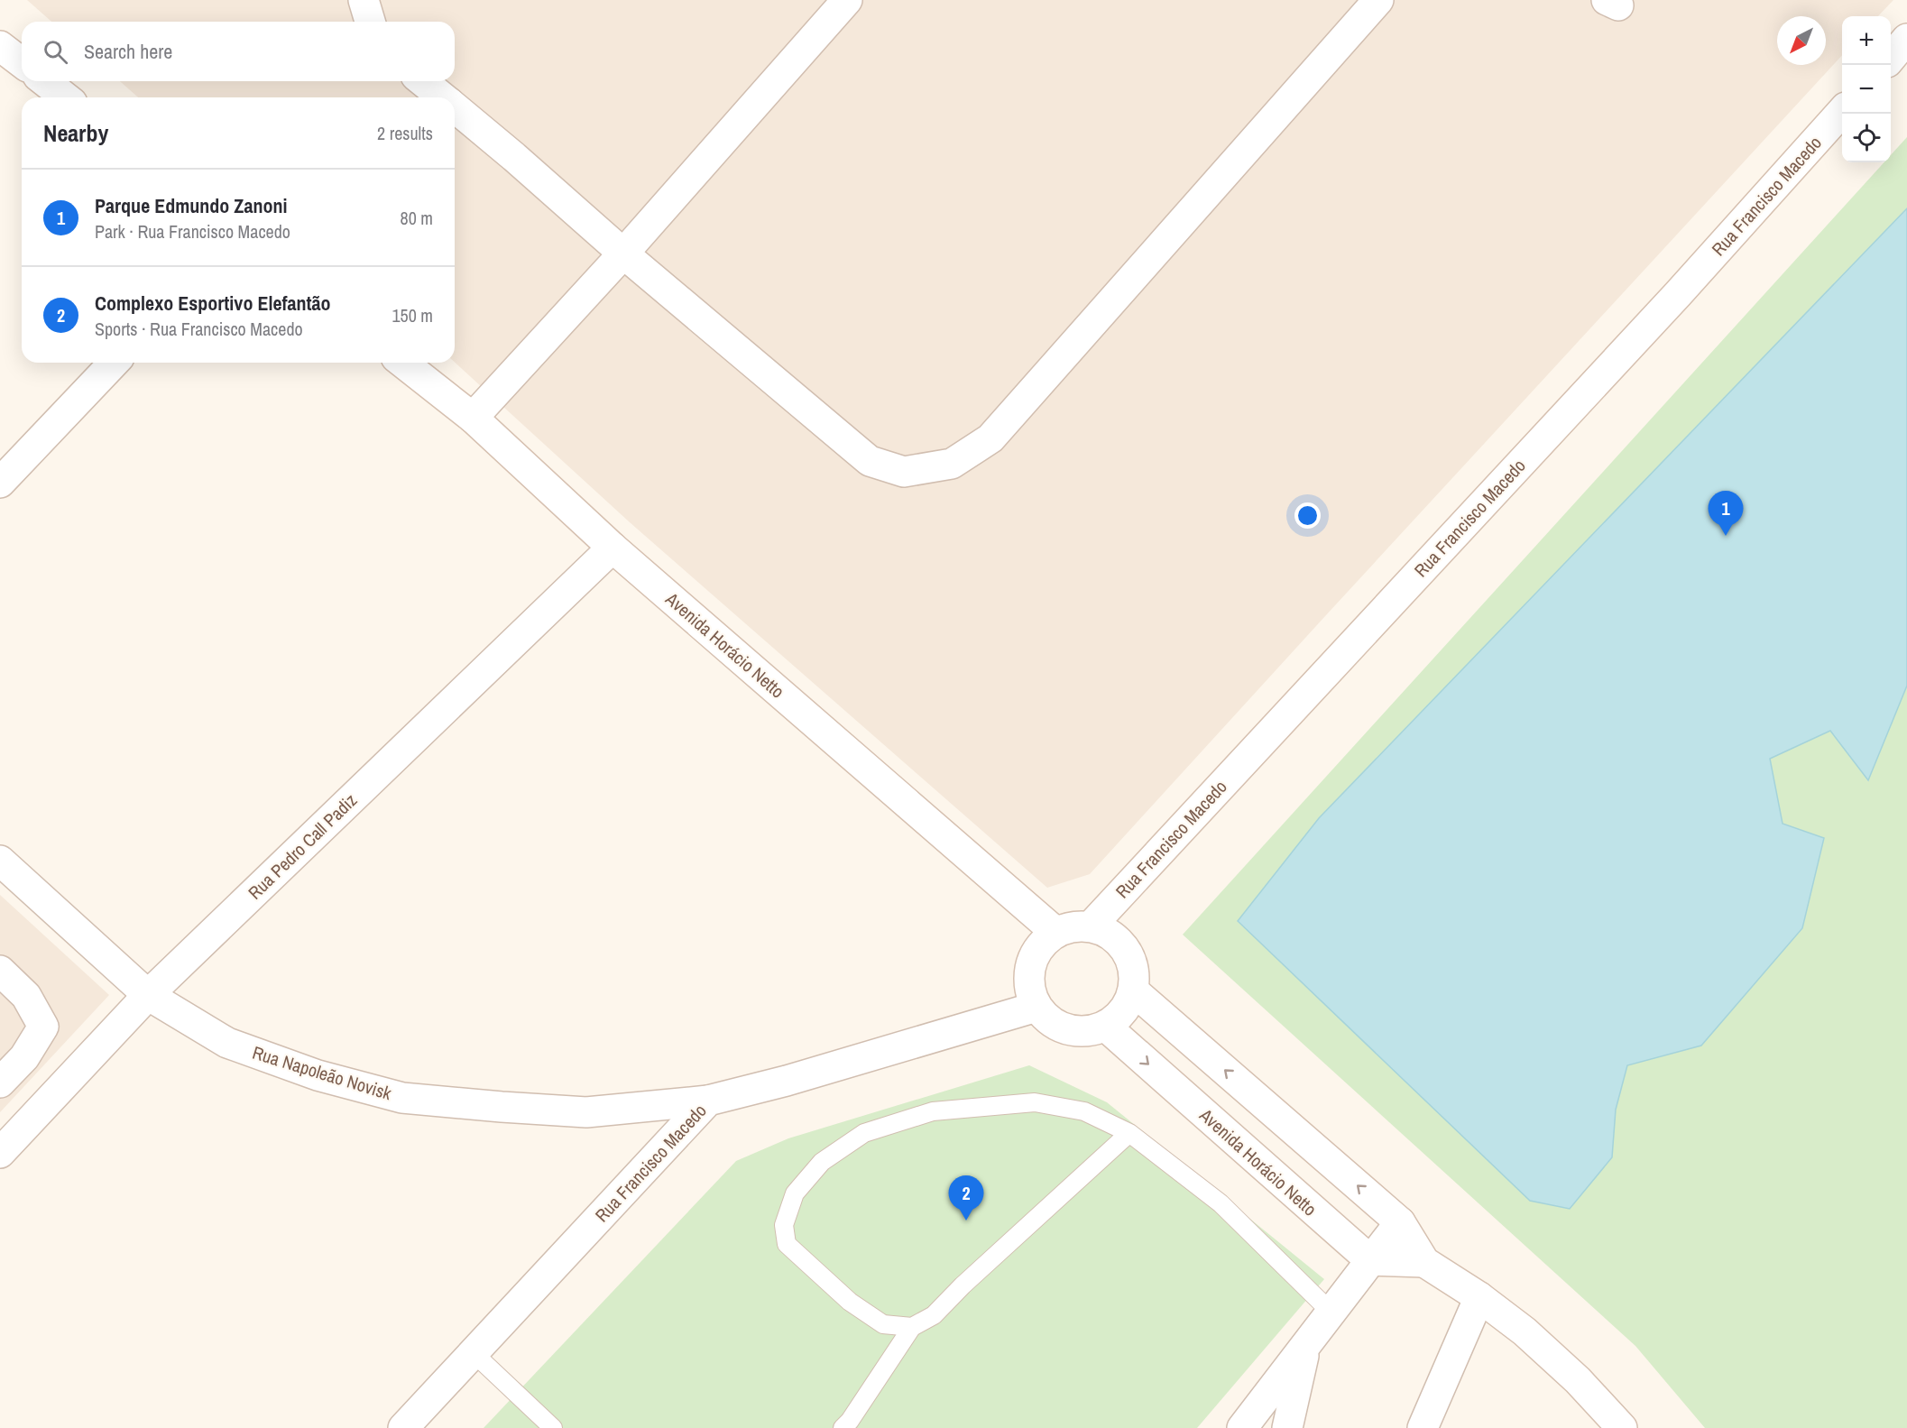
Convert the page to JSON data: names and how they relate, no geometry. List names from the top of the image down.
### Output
{
  "streets": {
    "street": [
      "Rua Francisco Macedo",
      "Avenida Horácio Netto",
      "Rua Pedro Call Padiz",
      "Rua Napoleão Novisk"
    ]
  },
  "crossings": [
    ["Rua Francisco Macedo", "Avenida Horácio Netto"],
    ["Rua Francisco Macedo", "Rua Napoleão Novisk"],
    ["Avenida Horácio Netto", "Rua Pedro Call Padiz"],
    ["Rua Pedro Call Padiz", "Rua Napoleão Novisk"]
  ],
  "north": "bottom left",
  "page": {
    "map_buttons": ["+", "−"],
    "search": "Search here",
    "heading": ["Nearby", "2 results"],
    "list": [
      {
        "mark": "1",
        "name": "Parque Edmundo Zanoni",
        "note": "Park · Rua Francisco Macedo",
        "value": "80 m"
      },
      {
        "mark": "2",
        "name": "Complexo Esportivo Elefantão",
        "note": "Sports · Rua Francisco Macedo",
        "value": "150 m"
      }
    ],
    "pins": ["1", "2"]
  }
}
